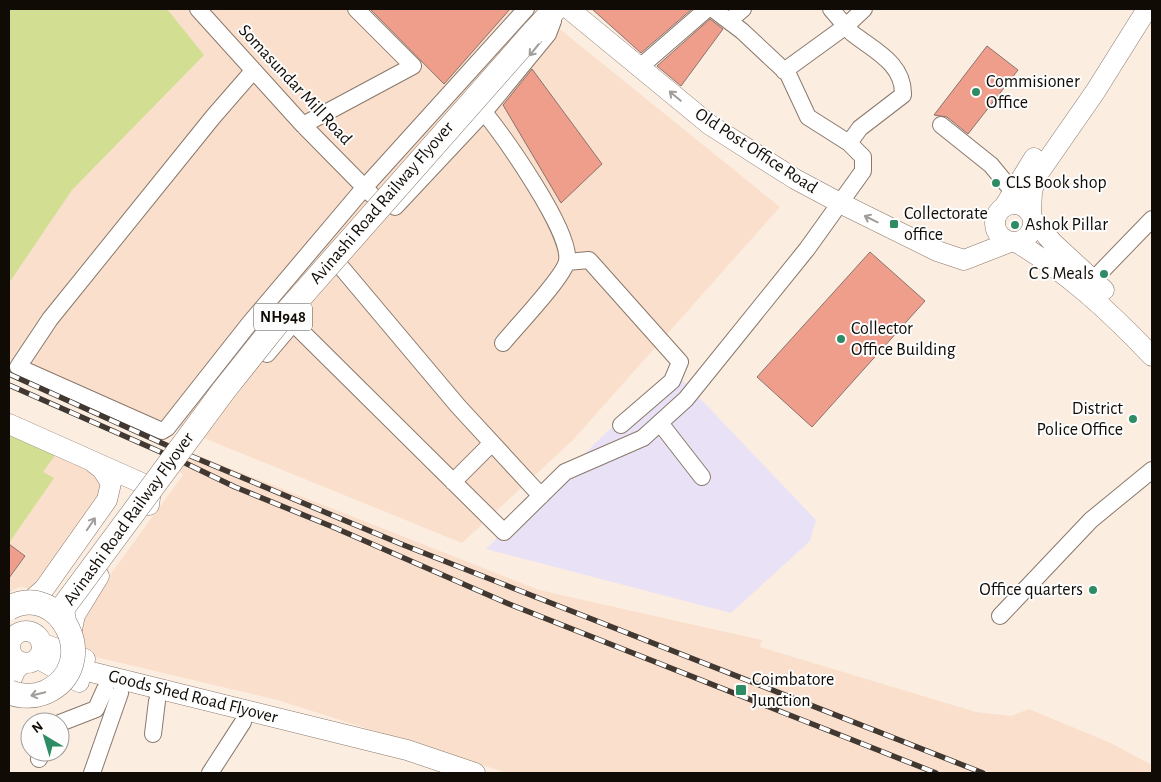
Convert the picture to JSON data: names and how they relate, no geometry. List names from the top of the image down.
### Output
{
  "streets": {
    "highway": ["Avinashi Road Railway Flyover", "NH948"],
    "main road": ["Old Post Office Road", "Goods Shed Road Flyover"],
    "street": ["Somasundar Mill Road"]
  },
  "one_way": ["Old Post Office Road"],
  "places": {
    "other": [
      "Commisioner Office",
      "CLS Book shop",
      "Ashok Pillar",
      "C S Meals",
      "Collector Office Building",
      "District Police Office",
      "Office quarters"
    ],
    "transit": ["Collectorate office", "Coimbatore Junction"]
  },
  "north": "top left"
}
